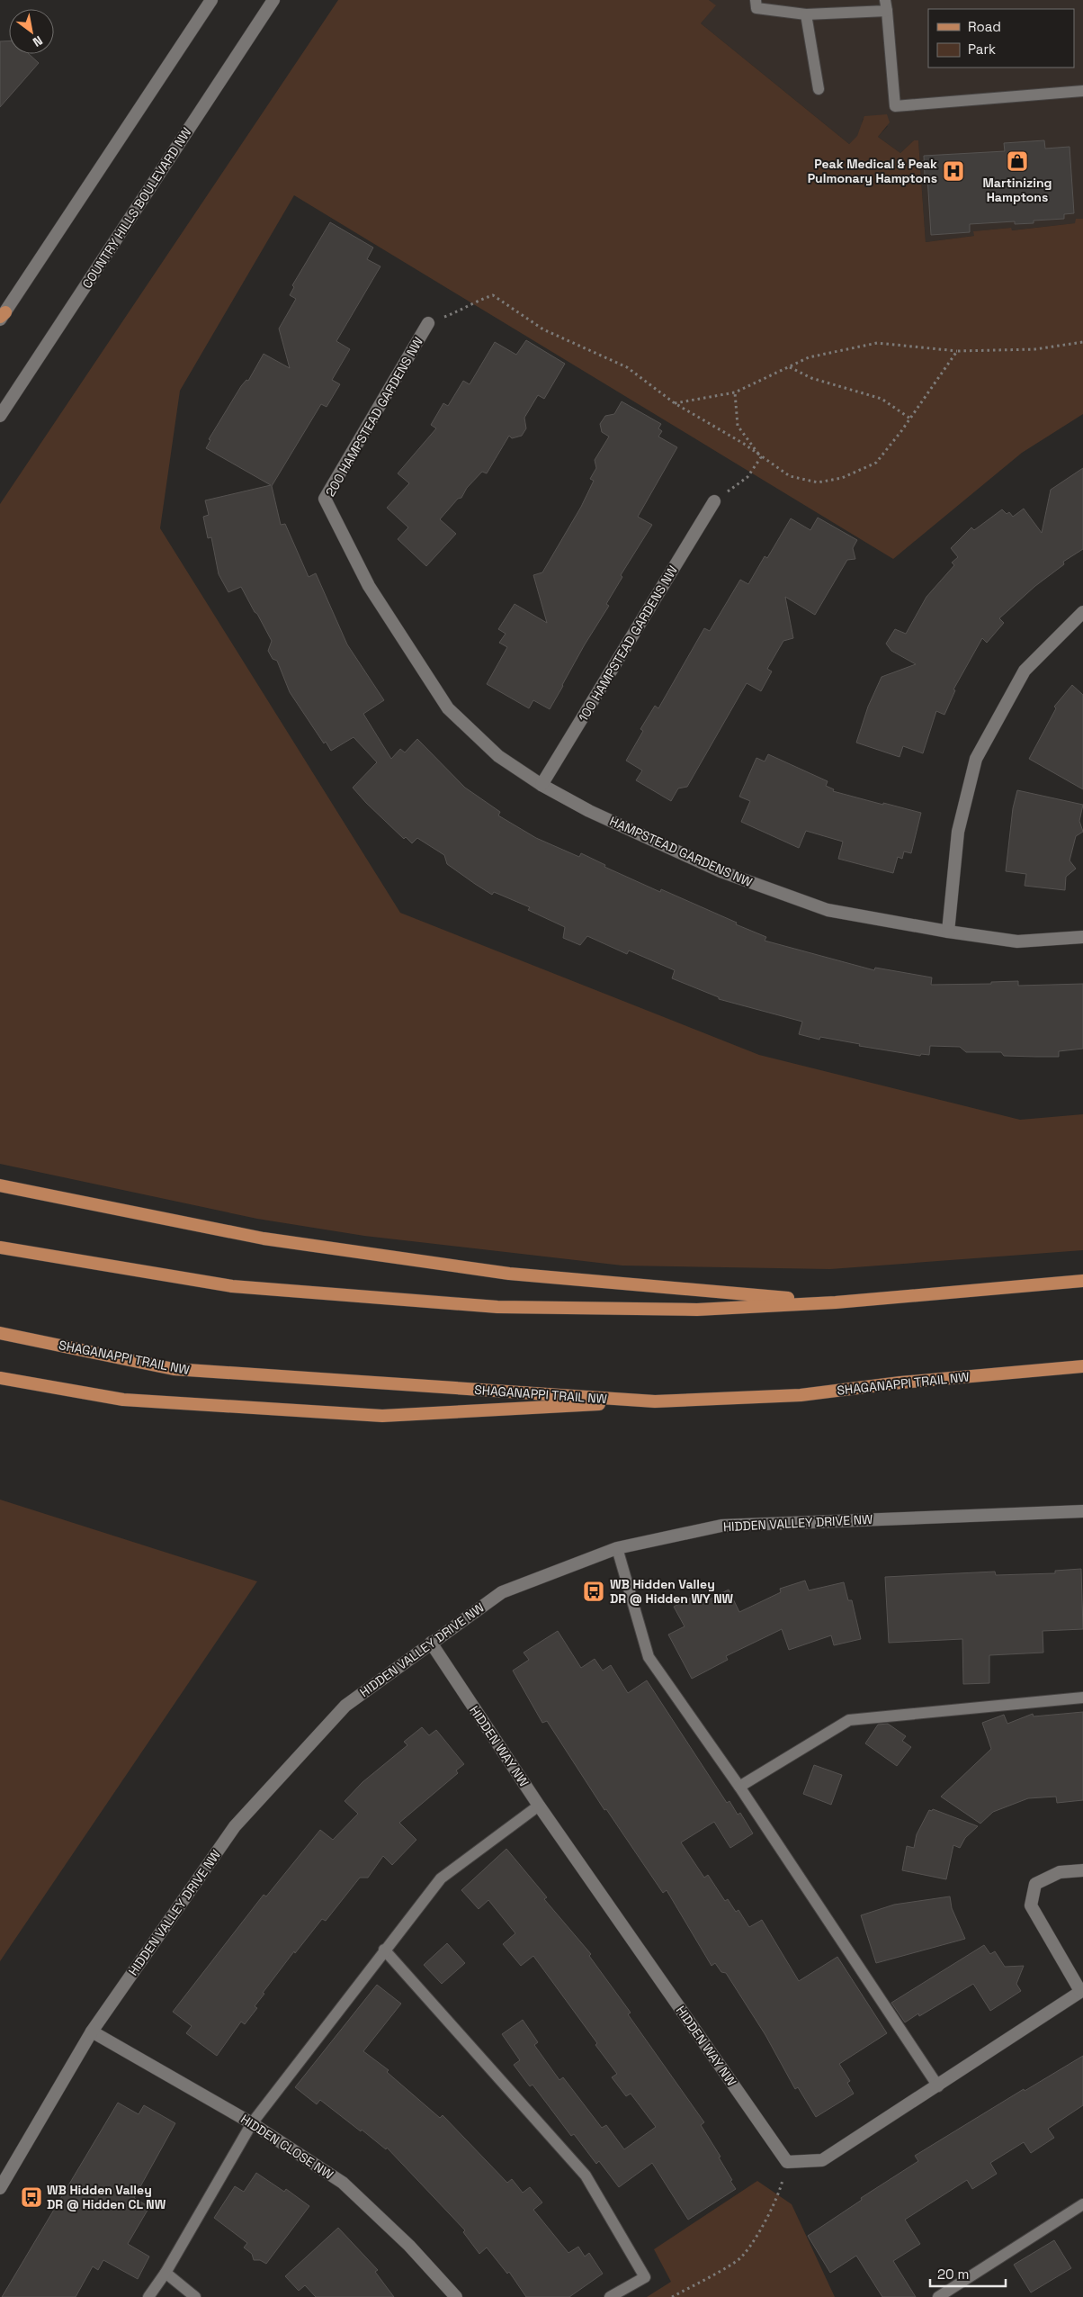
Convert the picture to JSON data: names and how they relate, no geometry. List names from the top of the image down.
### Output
{
  "streets": {
    "main road": ["SHAGANAPPI TRAIL NW"],
    "street": [
      "COUNTRY HILLS BOULEVARD NW",
      "200 HAMPSTEAD GARDENS NW",
      "100 HAMPSTEAD GARDENS NW",
      "HAMPSTEAD GARDENS NW",
      "HIDDEN VALLEY DRIVE NW",
      "HIDDEN WAY NW",
      "HIDDEN CLOSE NW"
    ]
  },
  "crossings": [
    ["200 HAMPSTEAD GARDENS NW", "100 HAMPSTEAD GARDENS NW"],
    ["200 HAMPSTEAD GARDENS NW", "HAMPSTEAD GARDENS NW"],
    ["100 HAMPSTEAD GARDENS NW", "HAMPSTEAD GARDENS NW"],
    ["HIDDEN VALLEY DRIVE NW", "HIDDEN WAY NW"],
    ["HIDDEN VALLEY DRIVE NW", "HIDDEN CLOSE NW"]
  ],
  "places": {
    "shop": ["Martinizing Hamptons"],
    "hospital": ["Peak Medical & Peak Pulmonary Hamptons"],
    "bus stop": ["WB Hidden Valley DR @ Hidden WY NW", "WB Hidden Valley DR @ Hidden CL NW"]
  },
  "legend": ["Road", "Park"],
  "scale_bar": "20 m",
  "north": "bottom right"
}
